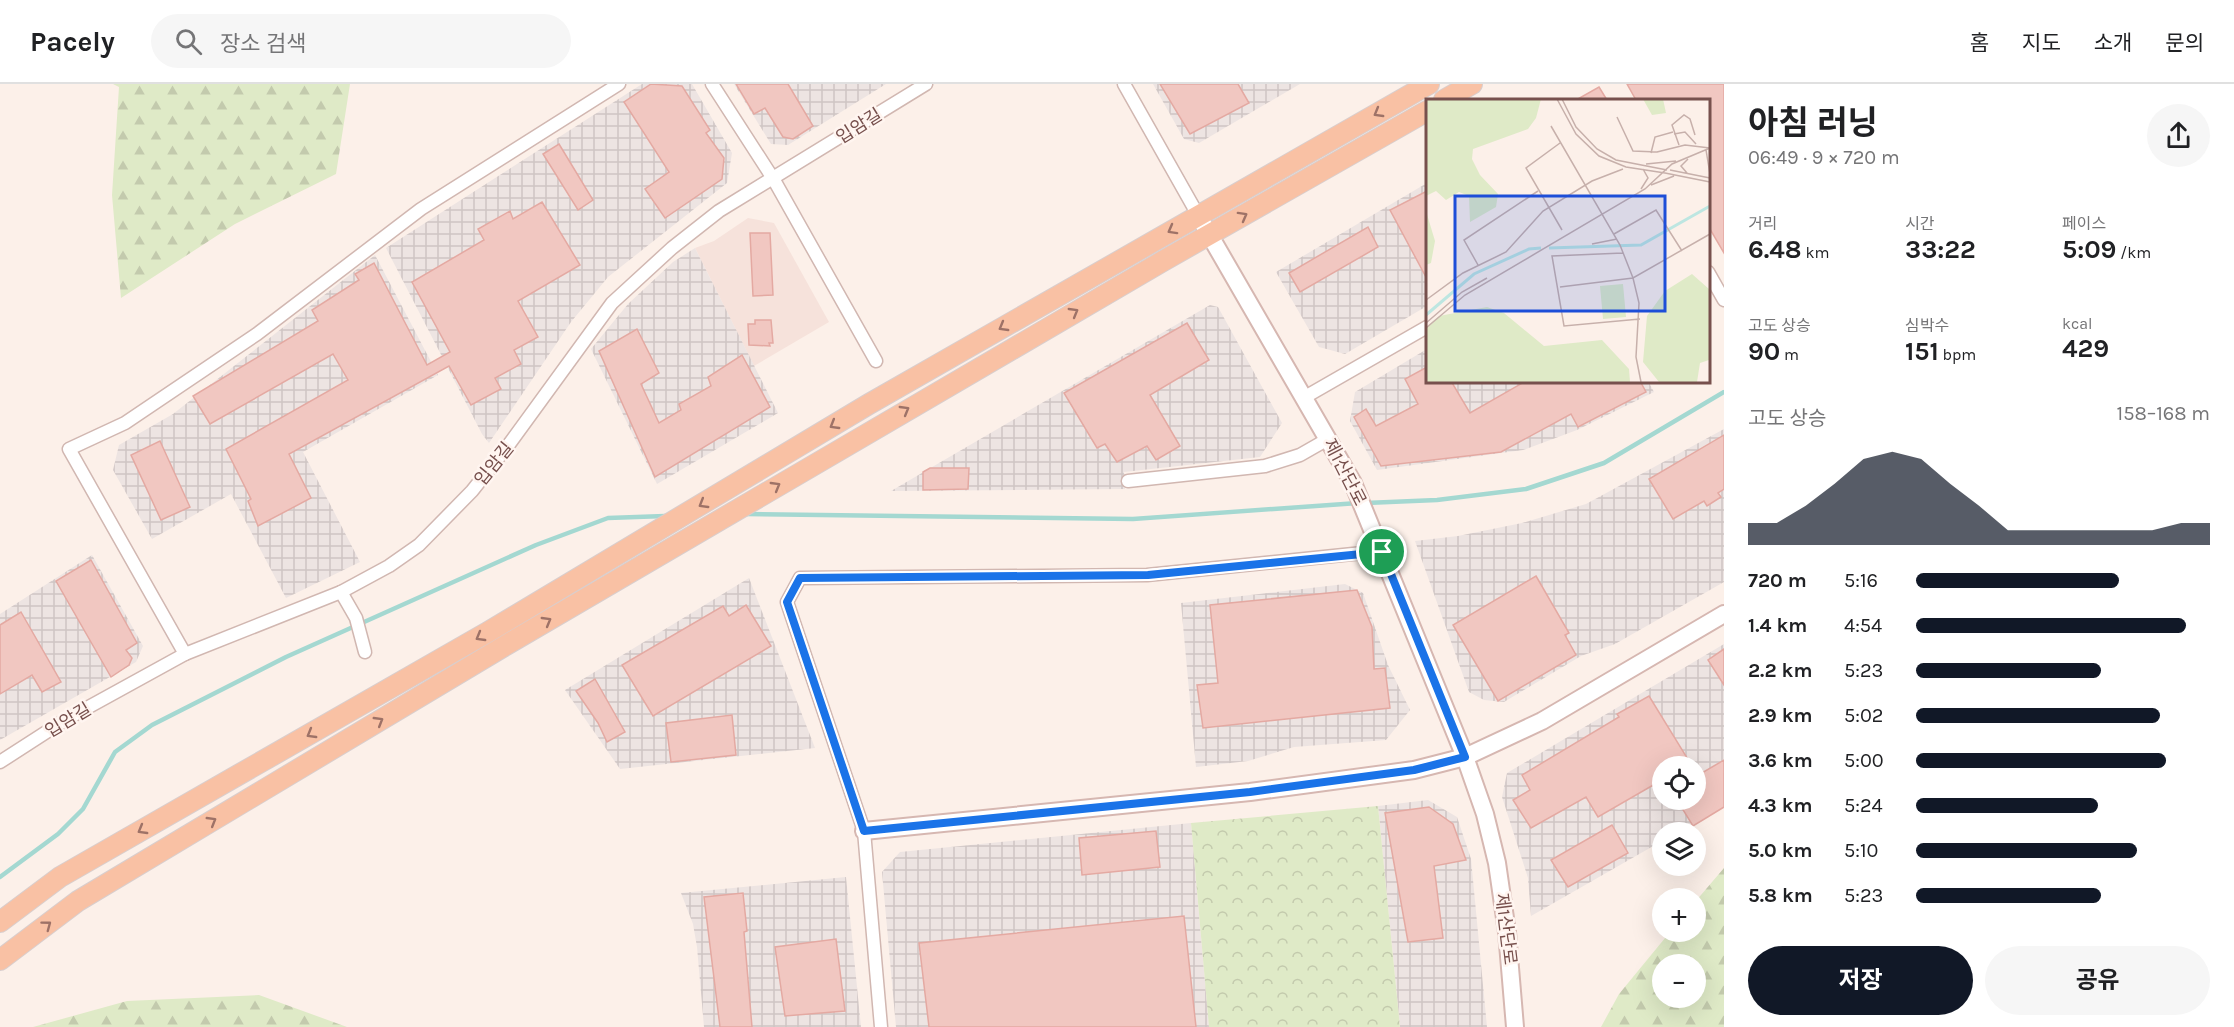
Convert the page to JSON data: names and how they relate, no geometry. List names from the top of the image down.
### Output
{
  "streets": {
    "street": ["입암길", "제1산단로"]
  },
  "page": {
    "header": "Pacely",
    "search": "장소 검색",
    "nav": [
      "홈",
      "지도",
      "소개",
      "문의"
    ],
    "heading": ["아침 러닝", "06:49 · 9 × 720 m"],
    "stats": [
      ["거리", "6.48 km"],
      ["시간", "33:22"],
      ["페이스", "5:09 /km"],
      ["고도 상승", "90 m"],
      ["심박수", "151 bpm"],
      ["kcal", "429"]
    ],
    "chart": ["고도 상승", "158–168 m"],
    "list": [
      {
        "name": "720 m",
        "note": "5:16"
      },
      {
        "name": "1.4 km",
        "note": "4:54"
      },
      {
        "name": "2.2 km",
        "note": "5:23"
      },
      {
        "name": "2.9 km",
        "note": "5:02"
      },
      {
        "name": "3.6 km",
        "note": "5:00"
      },
      {
        "name": "4.3 km",
        "note": "5:24"
      },
      {
        "name": "5.0 km",
        "note": "5:10"
      },
      {
        "name": "5.8 km",
        "note": "5:23"
      }
    ],
    "map_buttons": ["+", "−"],
    "buttons": ["저장", "공유"]
  }
}
